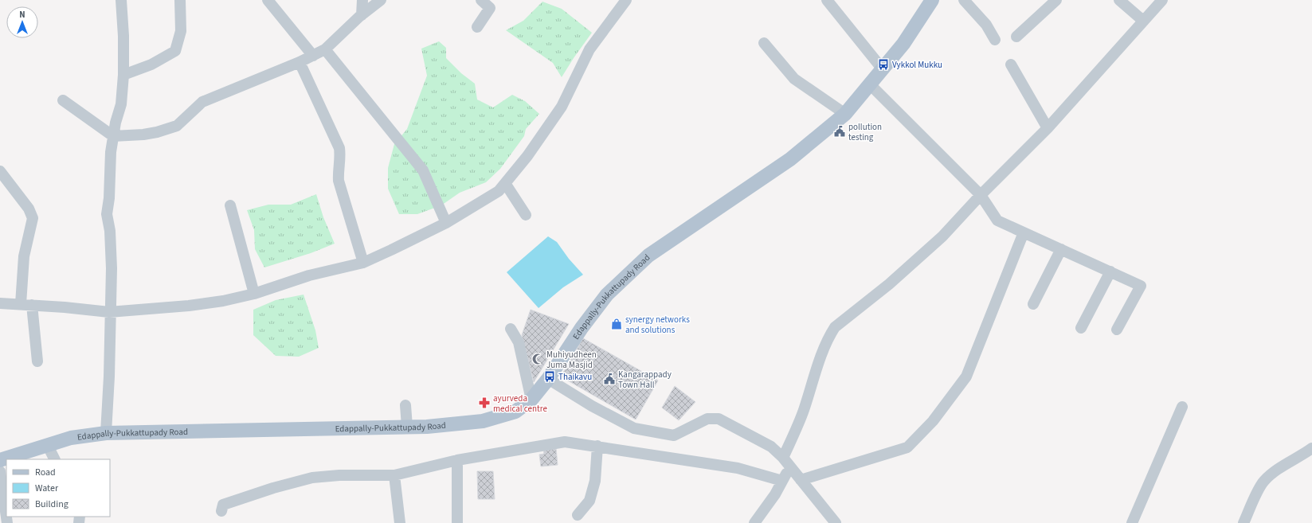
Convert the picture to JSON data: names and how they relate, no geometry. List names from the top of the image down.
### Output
{
  "streets": {
    "main road": ["Edappally-Pukkattupady Road"]
  },
  "places": {
    "bus stop": ["Vykkol Mukku", "Thaikavu"],
    "public building": ["pollution testing", "Kangarappady Town Hall"],
    "shop": ["synergy networks and solutions"],
    "mosque": ["Muhiyudheen Juma Masjid"],
    "pharmacy": ["ayurveda medical centre"]
  },
  "legend": ["Road", "Water", "Building"],
  "north": "top"
}
